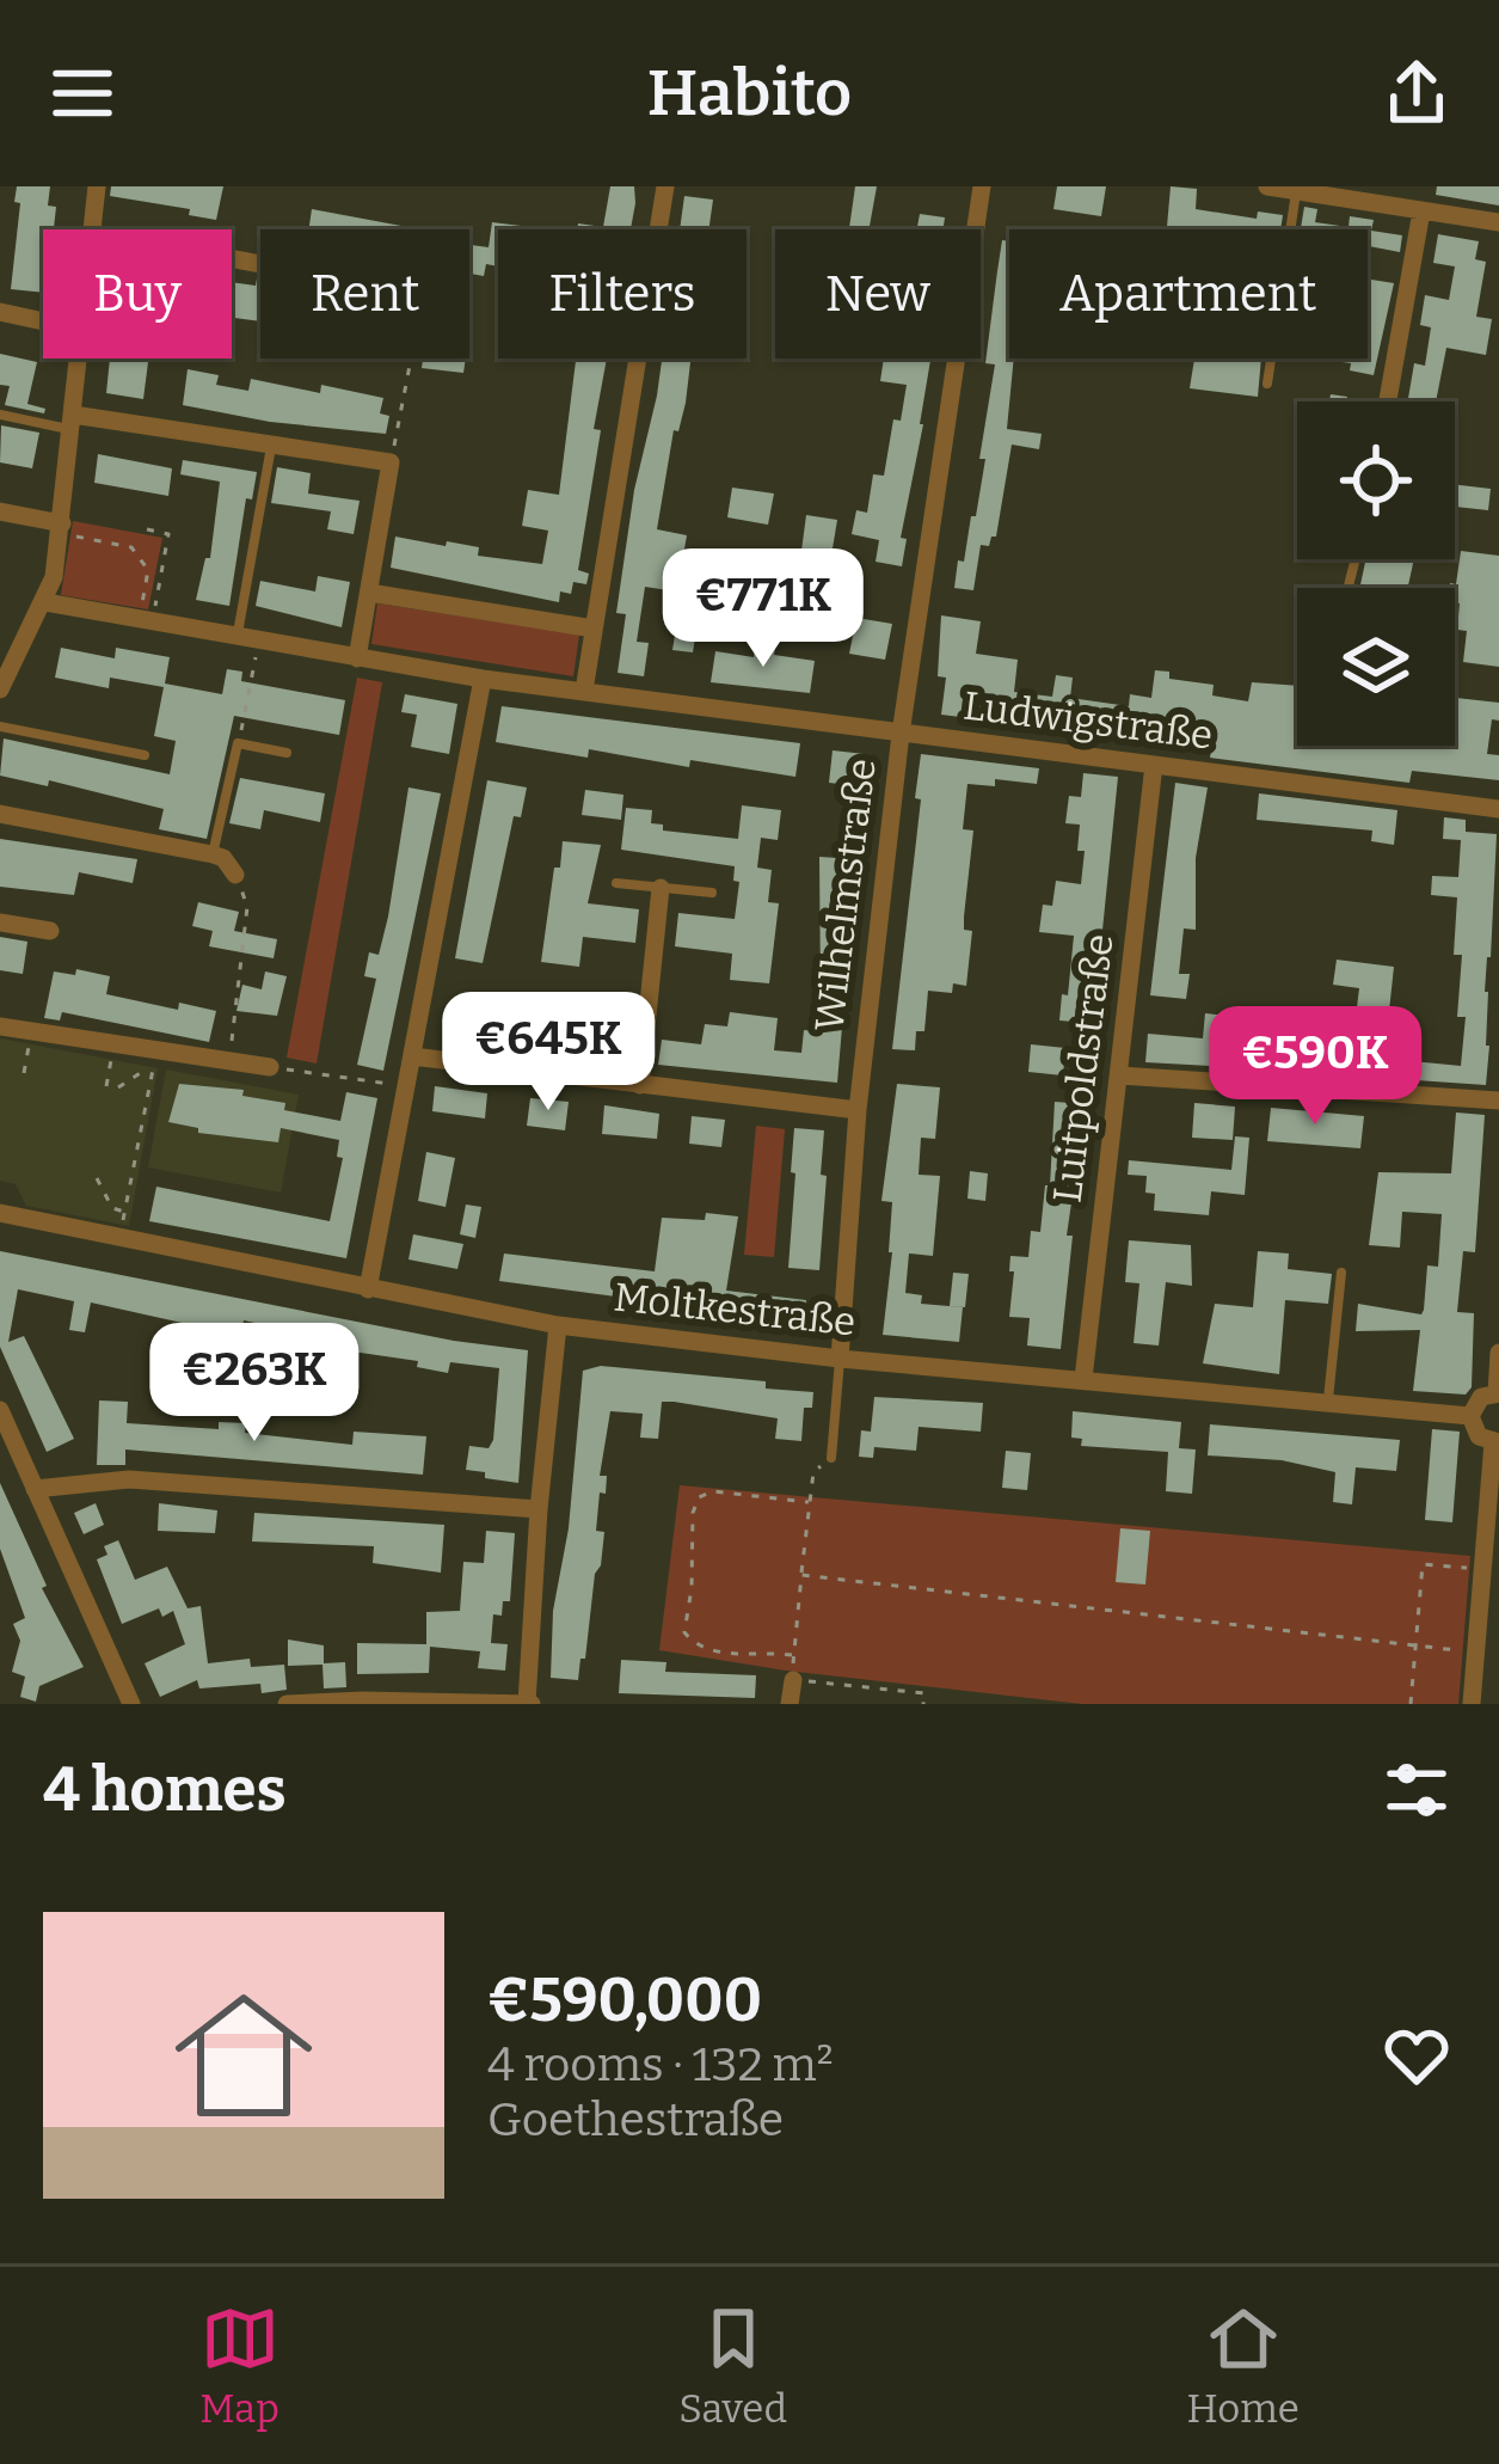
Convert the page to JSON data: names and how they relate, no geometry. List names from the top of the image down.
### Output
{
  "streets": {
    "street": [
      "Ludwigstraße",
      "Wilhelmstraße",
      "Luitpoldstraße",
      "Moltkestraße"
    ]
  },
  "crossings": [
    ["Ludwigstraße", "Wilhelmstraße"],
    ["Ludwigstraße", "Luitpoldstraße"],
    ["Wilhelmstraße", "Moltkestraße"],
    ["Luitpoldstraße", "Moltkestraße"]
  ],
  "page": {
    "header": "Habito",
    "chip": [
      "Buy",
      "Rent",
      "Filters",
      "New",
      "Apartment"
    ],
    "price": [
      "€771K",
      "€645K",
      "€590K",
      "€263K"
    ],
    "heading": "4 homes",
    "list": [
      {
        "name": "€590,000",
        "note": "4 rooms · 132 m² · Goethestraße"
      }
    ],
    "tabs": ["Map", "Saved", "Home"]
  }
}
